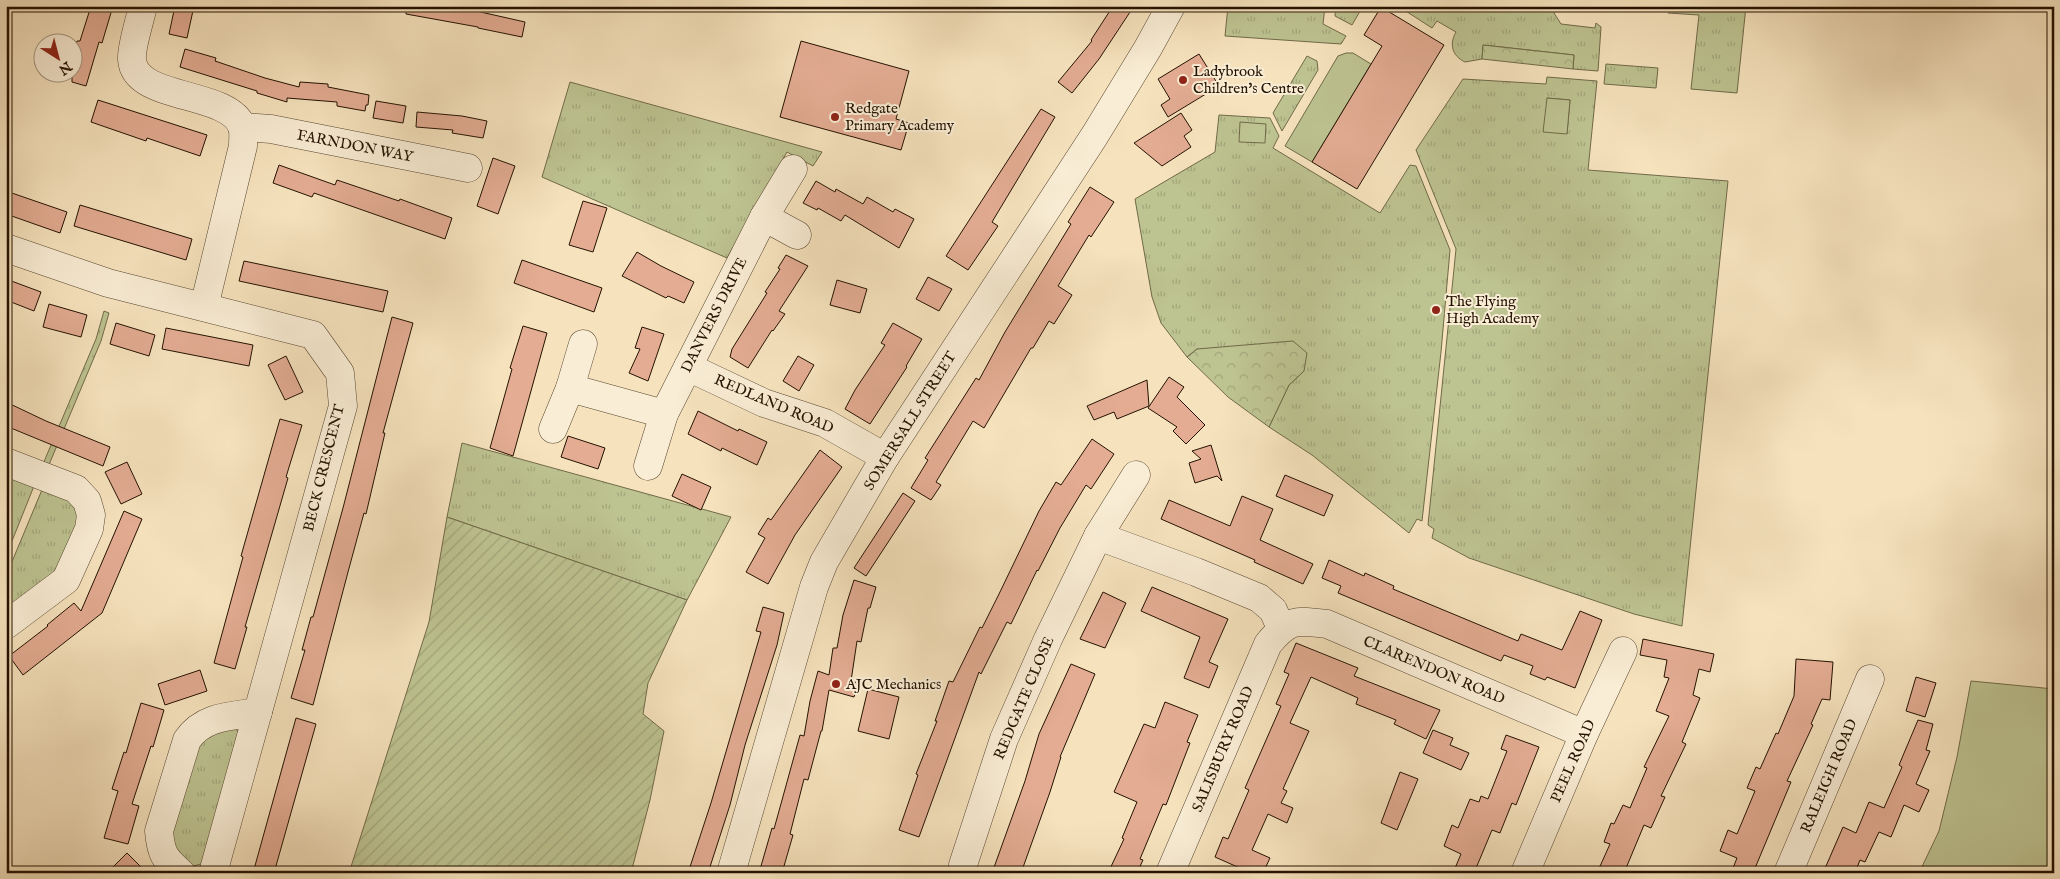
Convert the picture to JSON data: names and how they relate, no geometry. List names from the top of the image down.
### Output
{
  "streets": {
    "street": [
      "FARNDON WAY",
      "DANVERS DRIVE",
      "REDLAND ROAD",
      "SOMERSALL STREET",
      "BECK CRESCENT",
      "CLARENDON ROAD",
      "REDGATE CLOSE",
      "SALISBURY ROAD",
      "PEEL ROAD",
      "RALEIGH ROAD"
    ]
  },
  "crossings": [
    ["DANVERS DRIVE", "REDLAND ROAD"],
    ["REDLAND ROAD", "SOMERSALL STREET"],
    ["CLARENDON ROAD", "SALISBURY ROAD"],
    ["CLARENDON ROAD", "PEEL ROAD"]
  ],
  "places": [
    "Ladybrook Children's Centre",
    "Redgate Primary Academy",
    "The Flying High Academy",
    "AJC Mechanics"
  ],
  "north": "bottom right"
}
